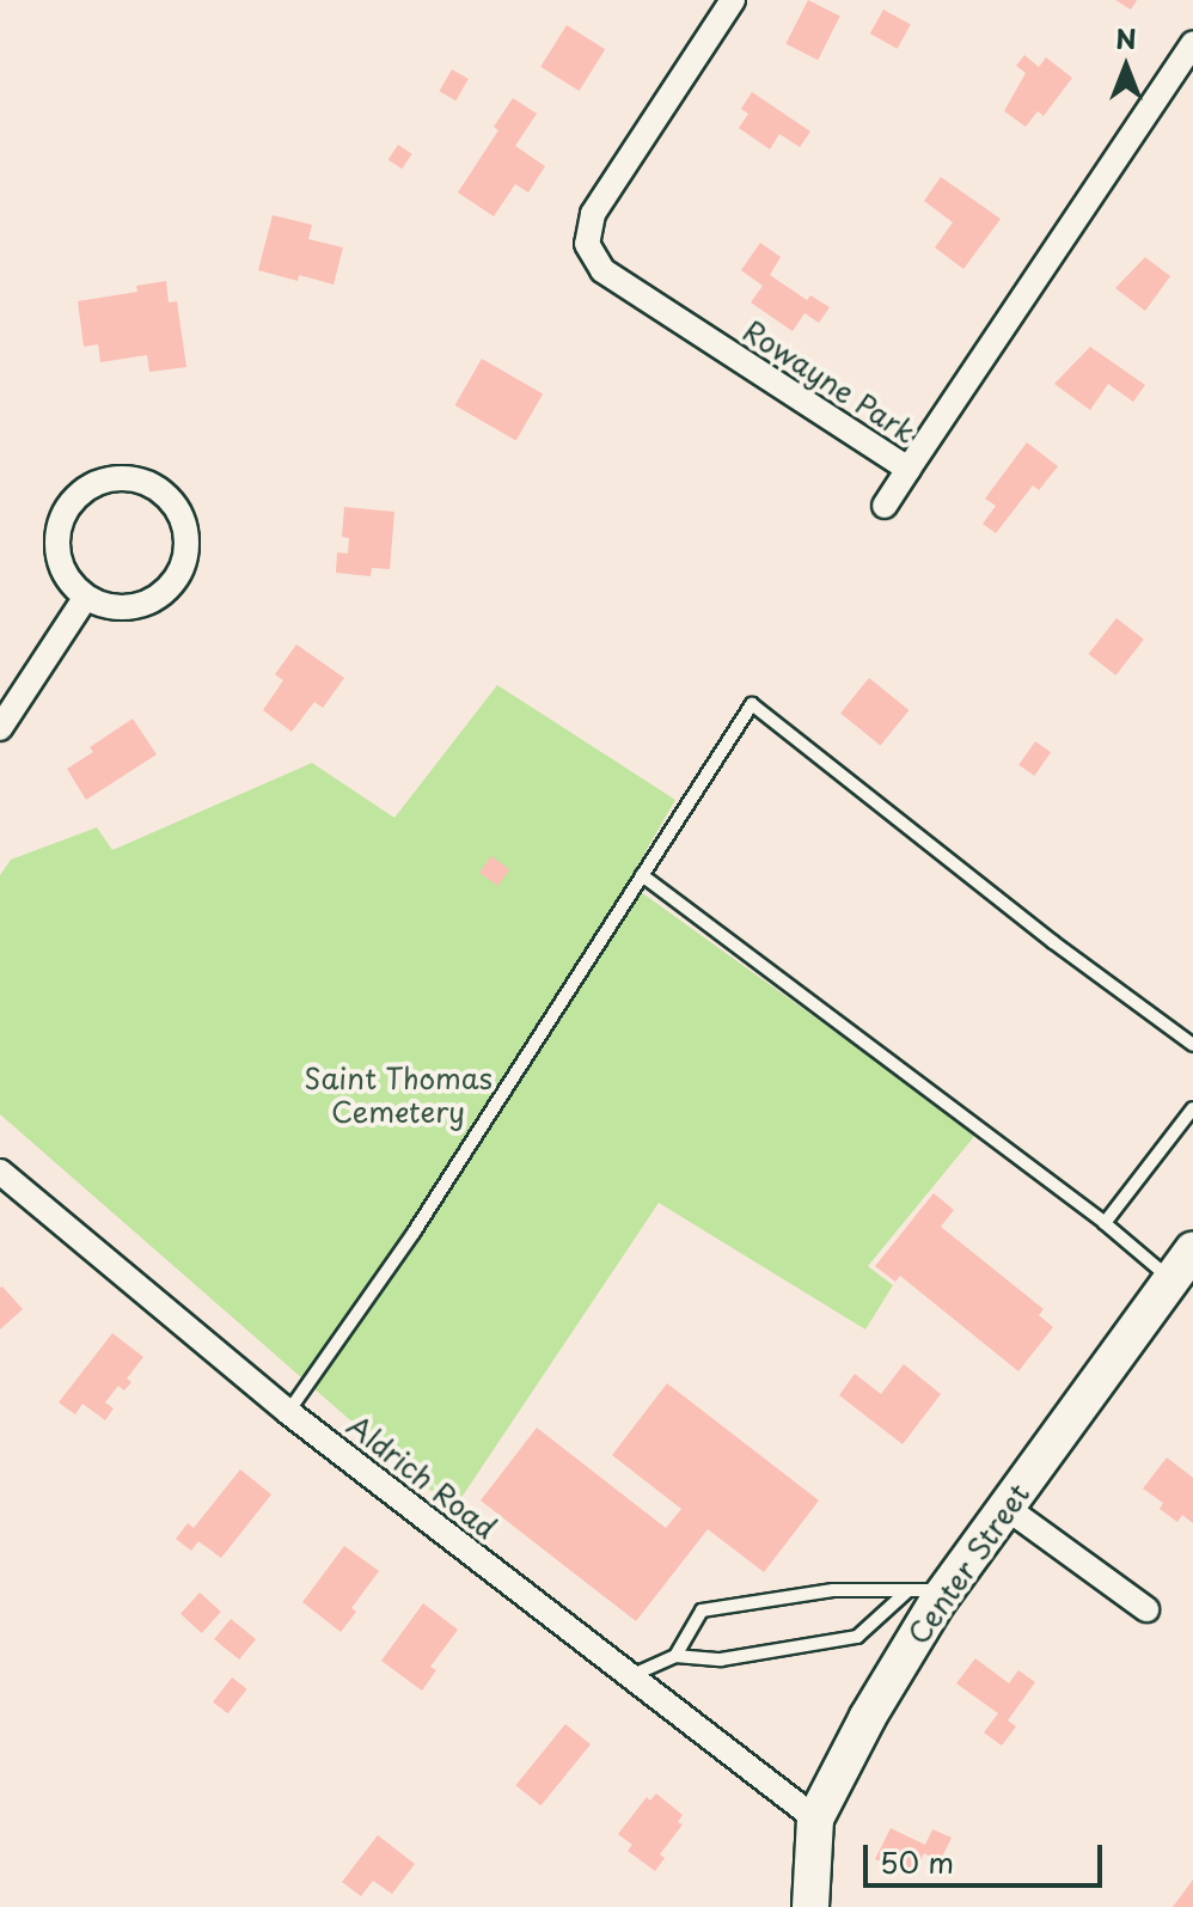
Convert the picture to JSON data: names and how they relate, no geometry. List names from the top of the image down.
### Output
{
  "streets": {
    "street": ["Rowayne Park", "Aldrich Road", "Center Street"]
  },
  "crossings": [
    ["Aldrich Road", "Center Street"]
  ],
  "parks": ["Saint Thomas Cemetery"],
  "scale_bar": "50 m",
  "north": "top"
}
